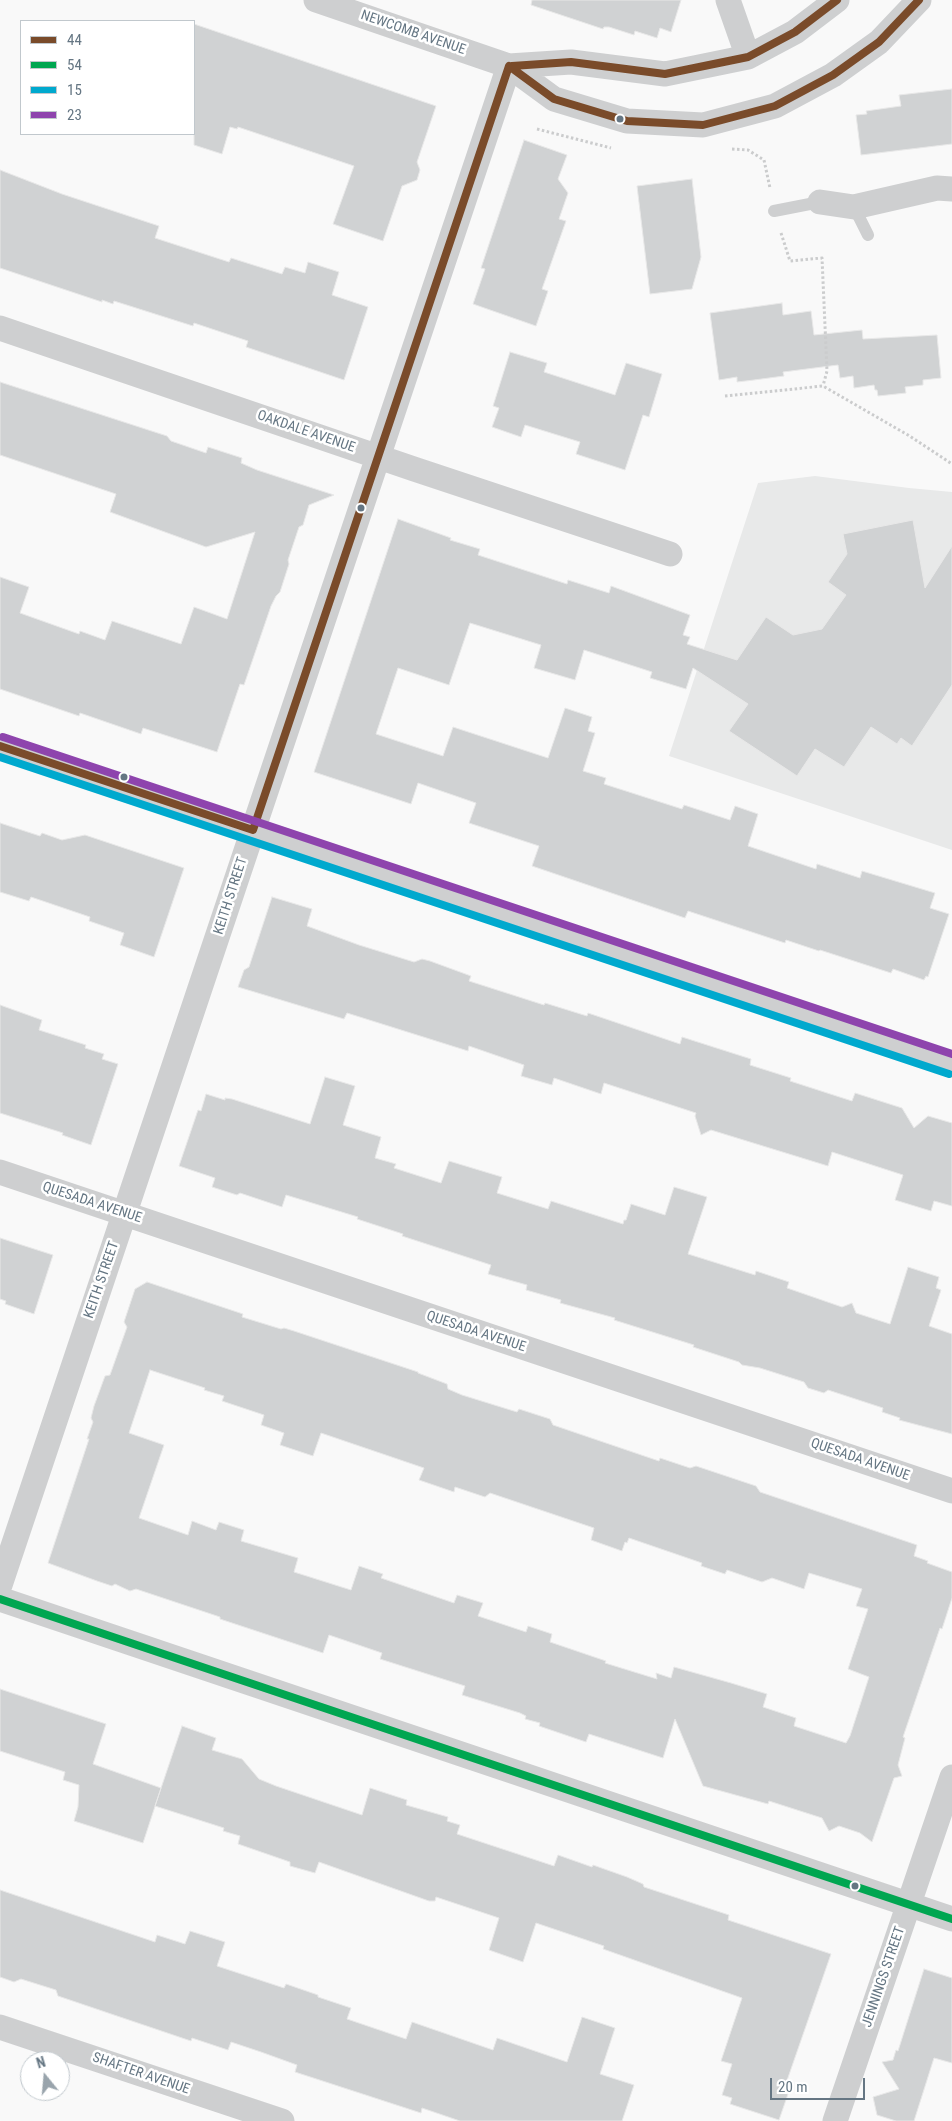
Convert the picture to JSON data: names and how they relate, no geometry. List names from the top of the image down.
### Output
{
  "streets": {
    "street": [
      "NEWCOMB AVENUE",
      "OAKDALE AVENUE",
      "KEITH STREET",
      "QUESADA AVENUE",
      "JENNINGS STREET",
      "SHAFTER AVENUE"
    ]
  },
  "crossings": [
    ["NEWCOMB AVENUE", "KEITH STREET"],
    ["OAKDALE AVENUE", "KEITH STREET"],
    ["KEITH STREET", "QUESADA AVENUE"]
  ],
  "lines": [
    "transit line 44",
    "transit line 23",
    "transit line 15",
    "transit line 54"
  ],
  "legend": [
    "44",
    "54",
    "15",
    "23"
  ],
  "scale_bar": "20 m",
  "north": "top"
}
